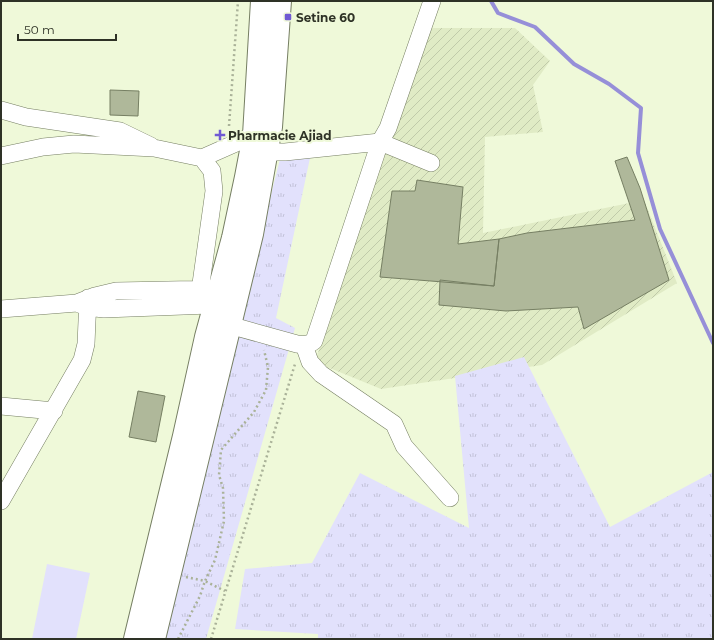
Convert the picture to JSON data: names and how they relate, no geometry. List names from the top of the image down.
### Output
{
  "places": {
    "transit": ["Setine 60"],
    "health": ["Pharmacie Ajiad"]
  },
  "scale_bar": "50 m"
}
